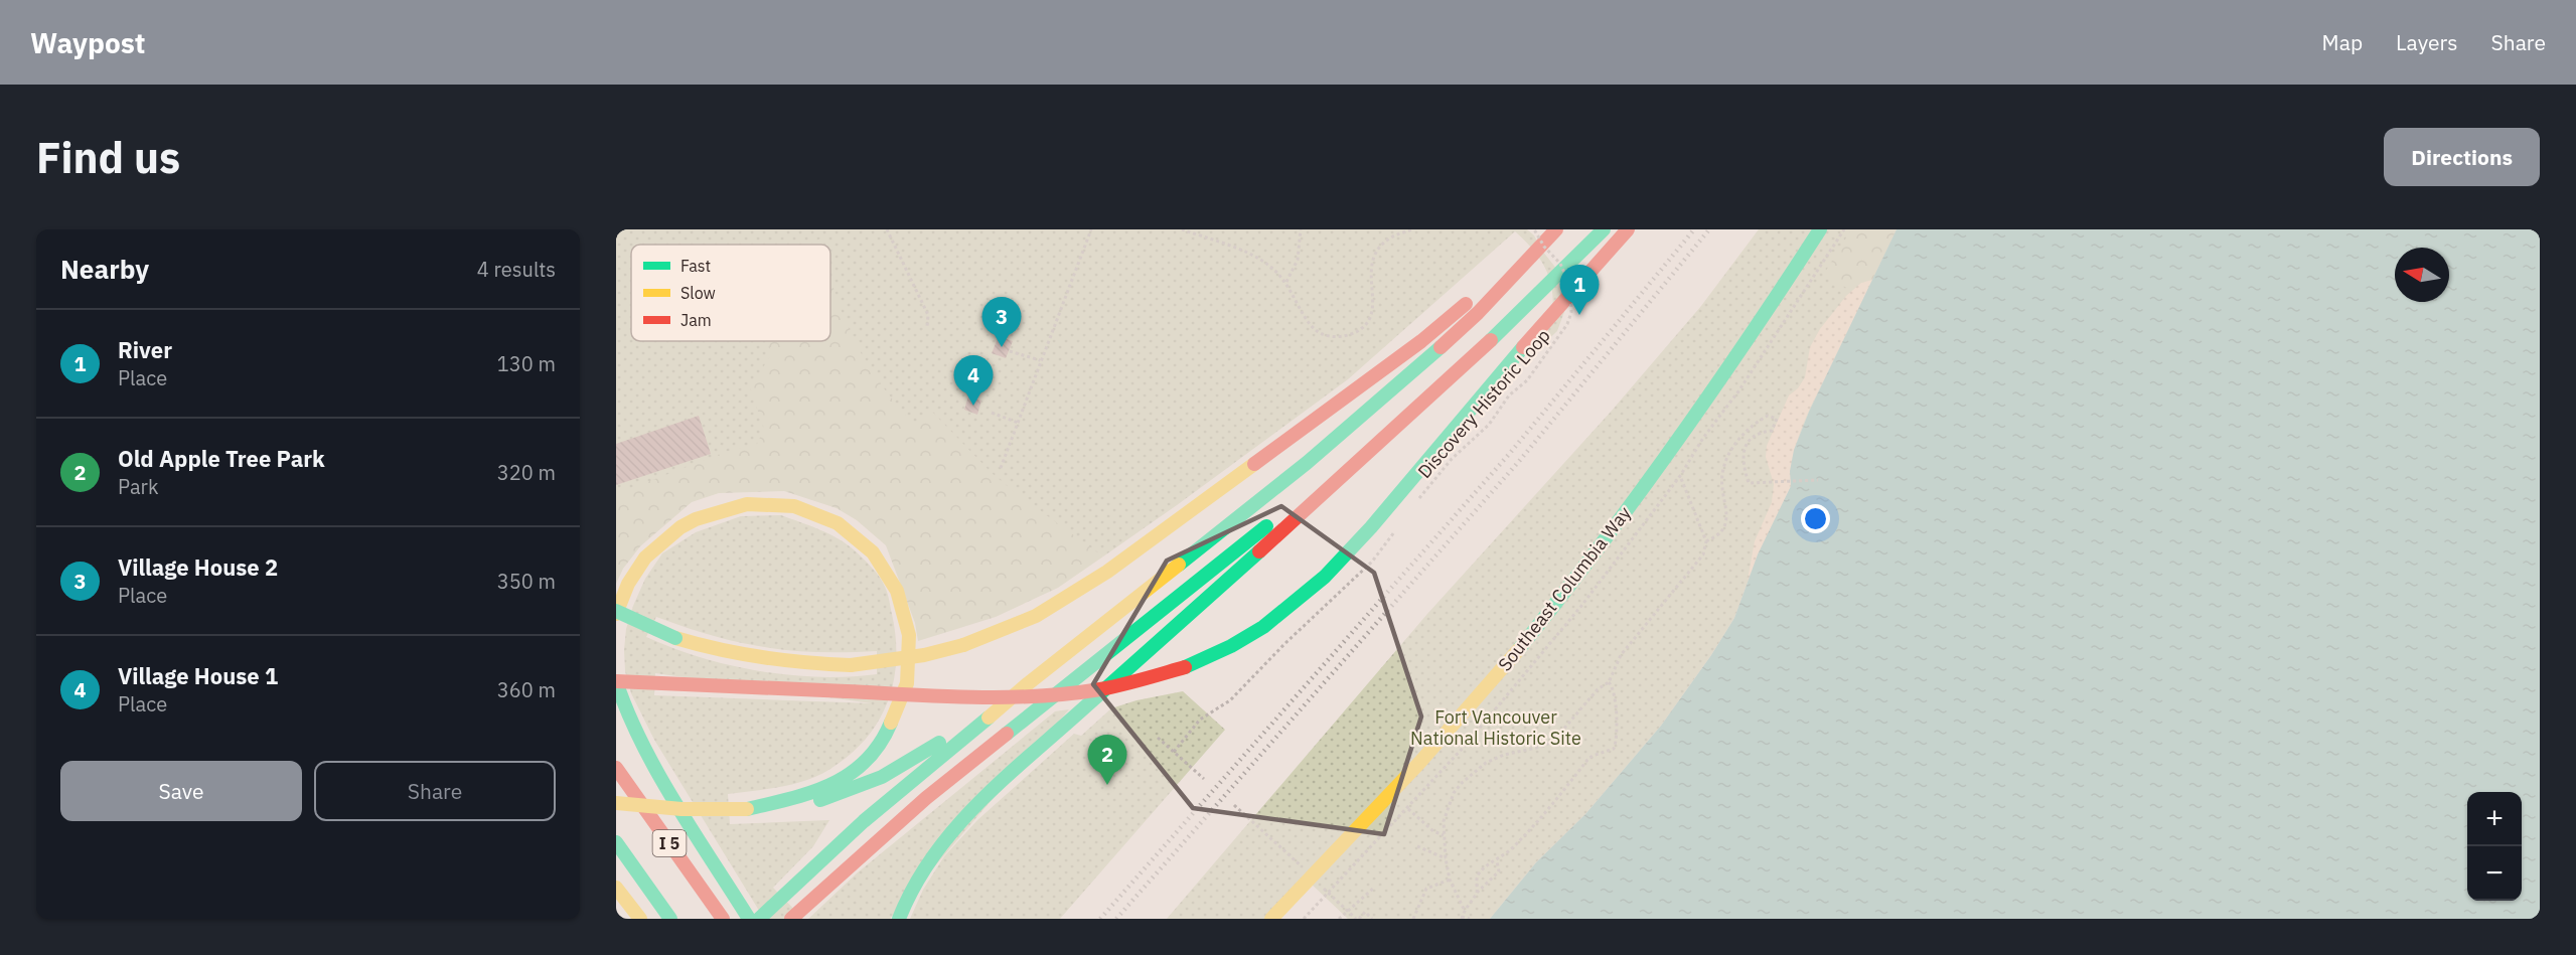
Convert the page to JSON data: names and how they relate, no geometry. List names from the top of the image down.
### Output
{
  "streets": {
    "main road": ["Southeast Columbia Way", "I 5"],
    "path": ["Discovery Historic Loop"]
  },
  "parks": ["Fort Vancouver National Historic Site"],
  "legend": ["Fast", "Slow", "Jam"],
  "north": "left",
  "page": {
    "header": "Waypost",
    "nav": ["Map", "Layers", "Share"],
    "buttons": [
      "Directions",
      ["Save", "Share"]
    ],
    "title": "Find us",
    "heading": ["Nearby", "4 results"],
    "pins": [
      "1",
      "3",
      "4",
      "2"
    ],
    "list": [
      {
        "mark": "1",
        "name": "River",
        "note": "Place",
        "value": "130 m"
      },
      {
        "mark": "2",
        "name": "Old Apple Tree Park",
        "note": "Park",
        "value": "320 m"
      },
      {
        "mark": "3",
        "name": "Village House 2",
        "note": "Place",
        "value": "350 m"
      },
      {
        "mark": "4",
        "name": "Village House 1",
        "note": "Place",
        "value": "360 m"
      }
    ],
    "map_buttons": ["+", "−"]
  }
}
